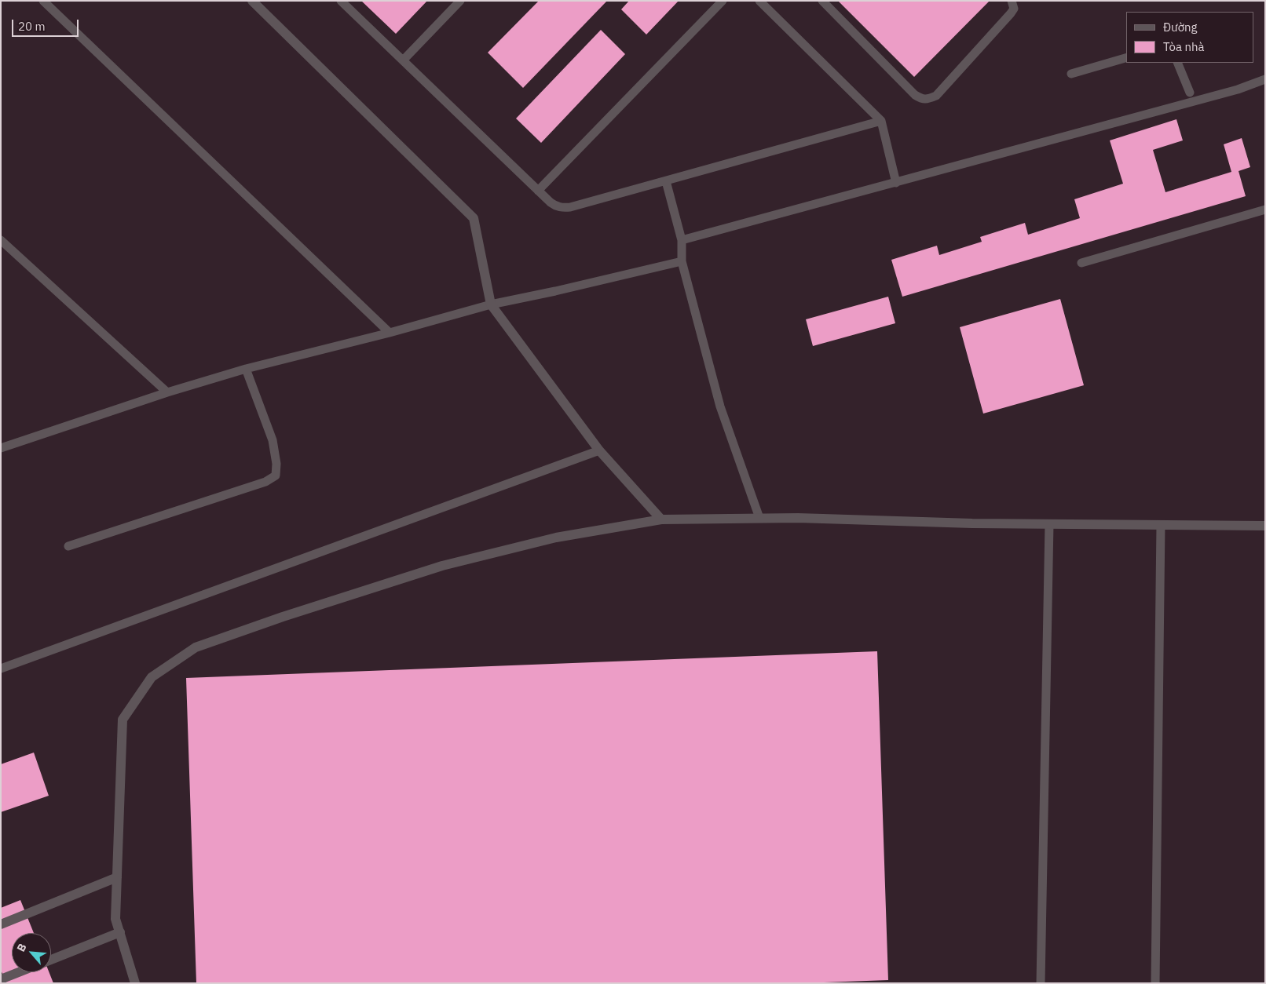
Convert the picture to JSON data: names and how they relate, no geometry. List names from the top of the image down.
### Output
{
  "legend": ["Đường", "Tòa nhà"],
  "scale_bar": "20 m",
  "north": "top left"
}
